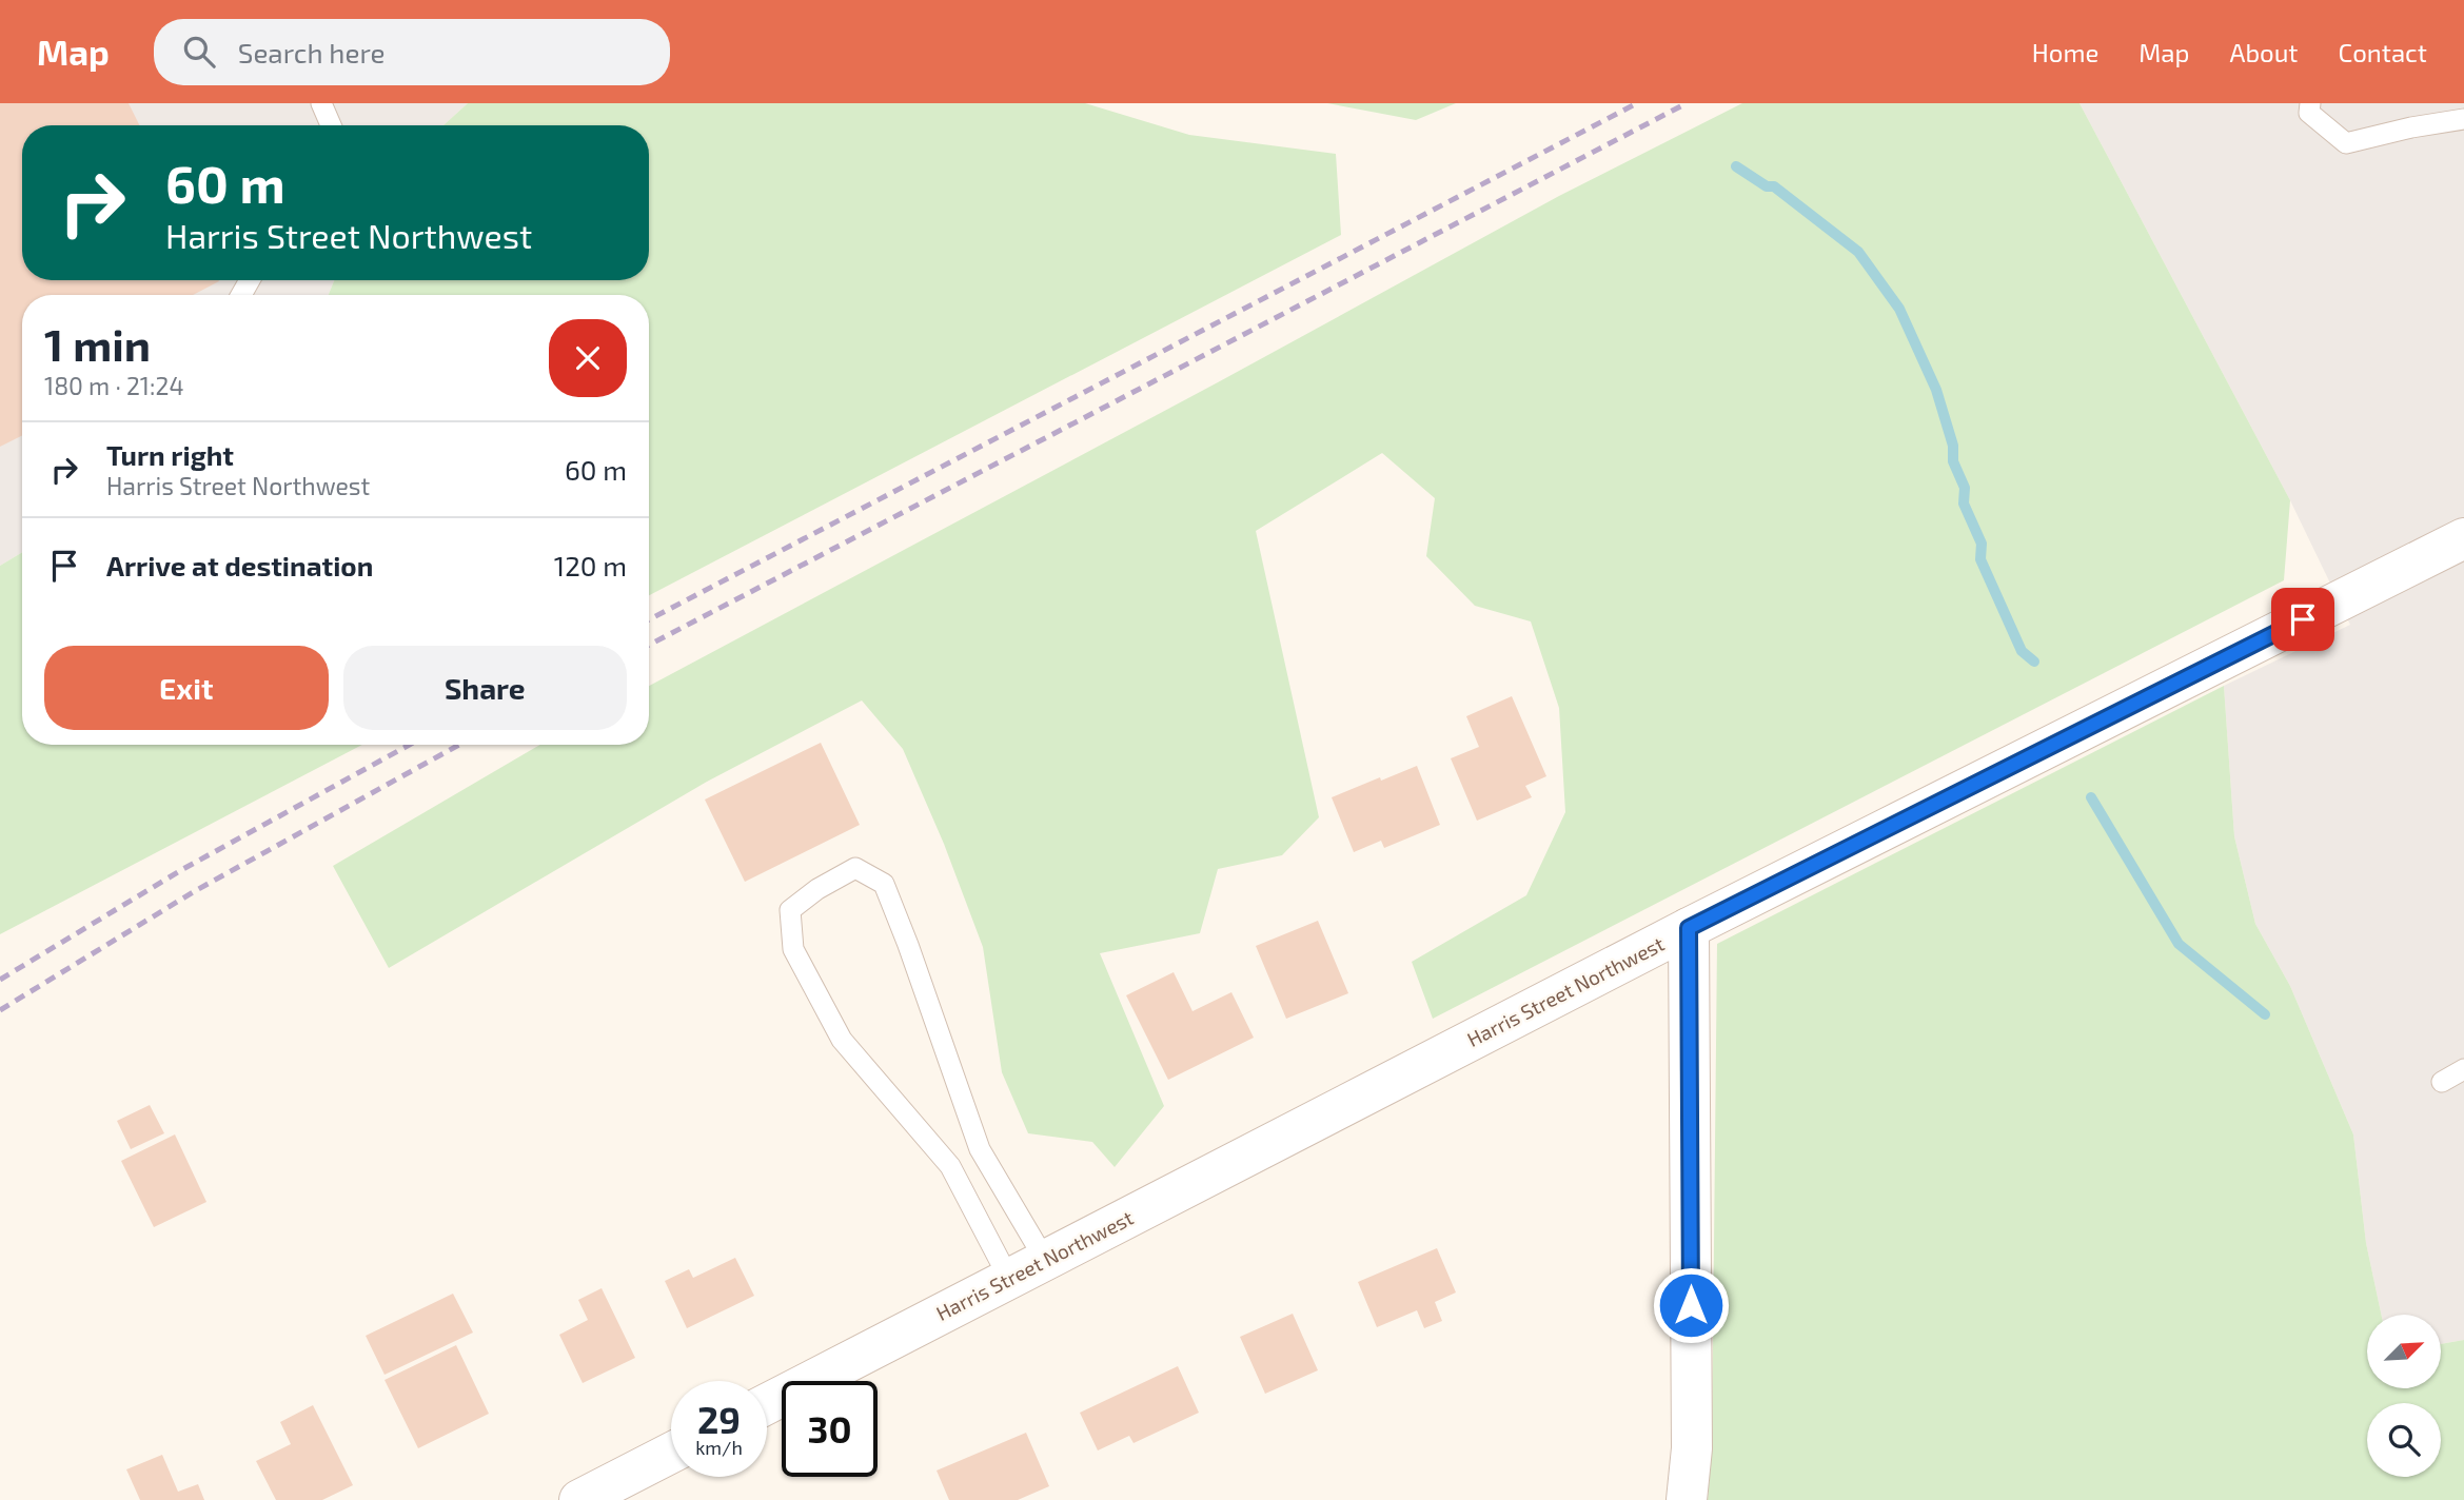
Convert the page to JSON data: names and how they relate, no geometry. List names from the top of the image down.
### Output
{
  "streets": {
    "street": ["Harris Street Northwest"]
  },
  "north": "top right",
  "page": {
    "header": "Map",
    "search": "Search here",
    "nav": [
      "Home",
      "Map",
      "About",
      "Contact"
    ],
    "turn": ["60 m", "Harris Street Northwest"],
    "heading": ["1 min", "180 m · 21:24"],
    "list": [
      {
        "name": "Turn right",
        "note": "Harris Street Northwest",
        "value": "60 m"
      },
      {
        "name": "Arrive at destination",
        "value": "120 m"
      }
    ],
    "buttons": ["Exit", "Share"],
    "speed": "29 km/h",
    "limit": "30"
  }
}
